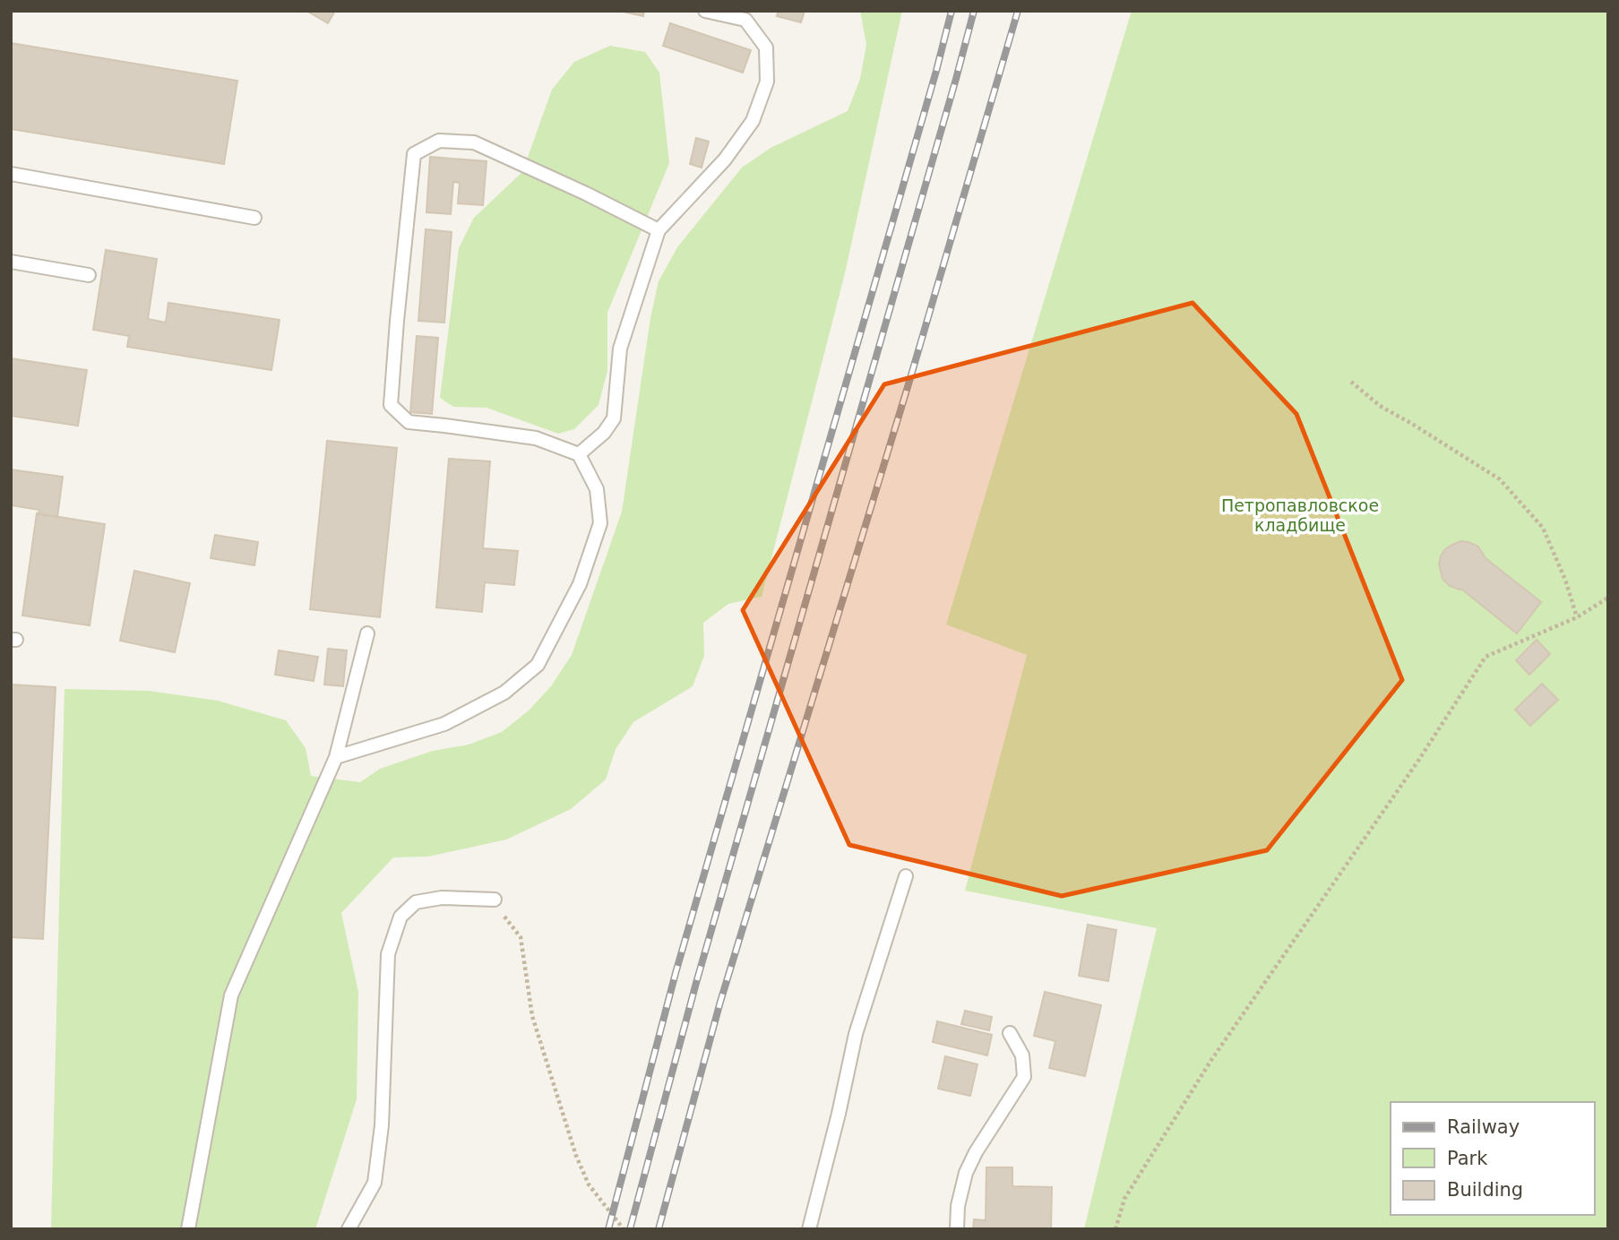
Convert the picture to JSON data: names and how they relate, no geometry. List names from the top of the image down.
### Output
{
  "parks": ["Петропавловское кладбище"],
  "legend": ["Railway", "Park", "Building"]
}
